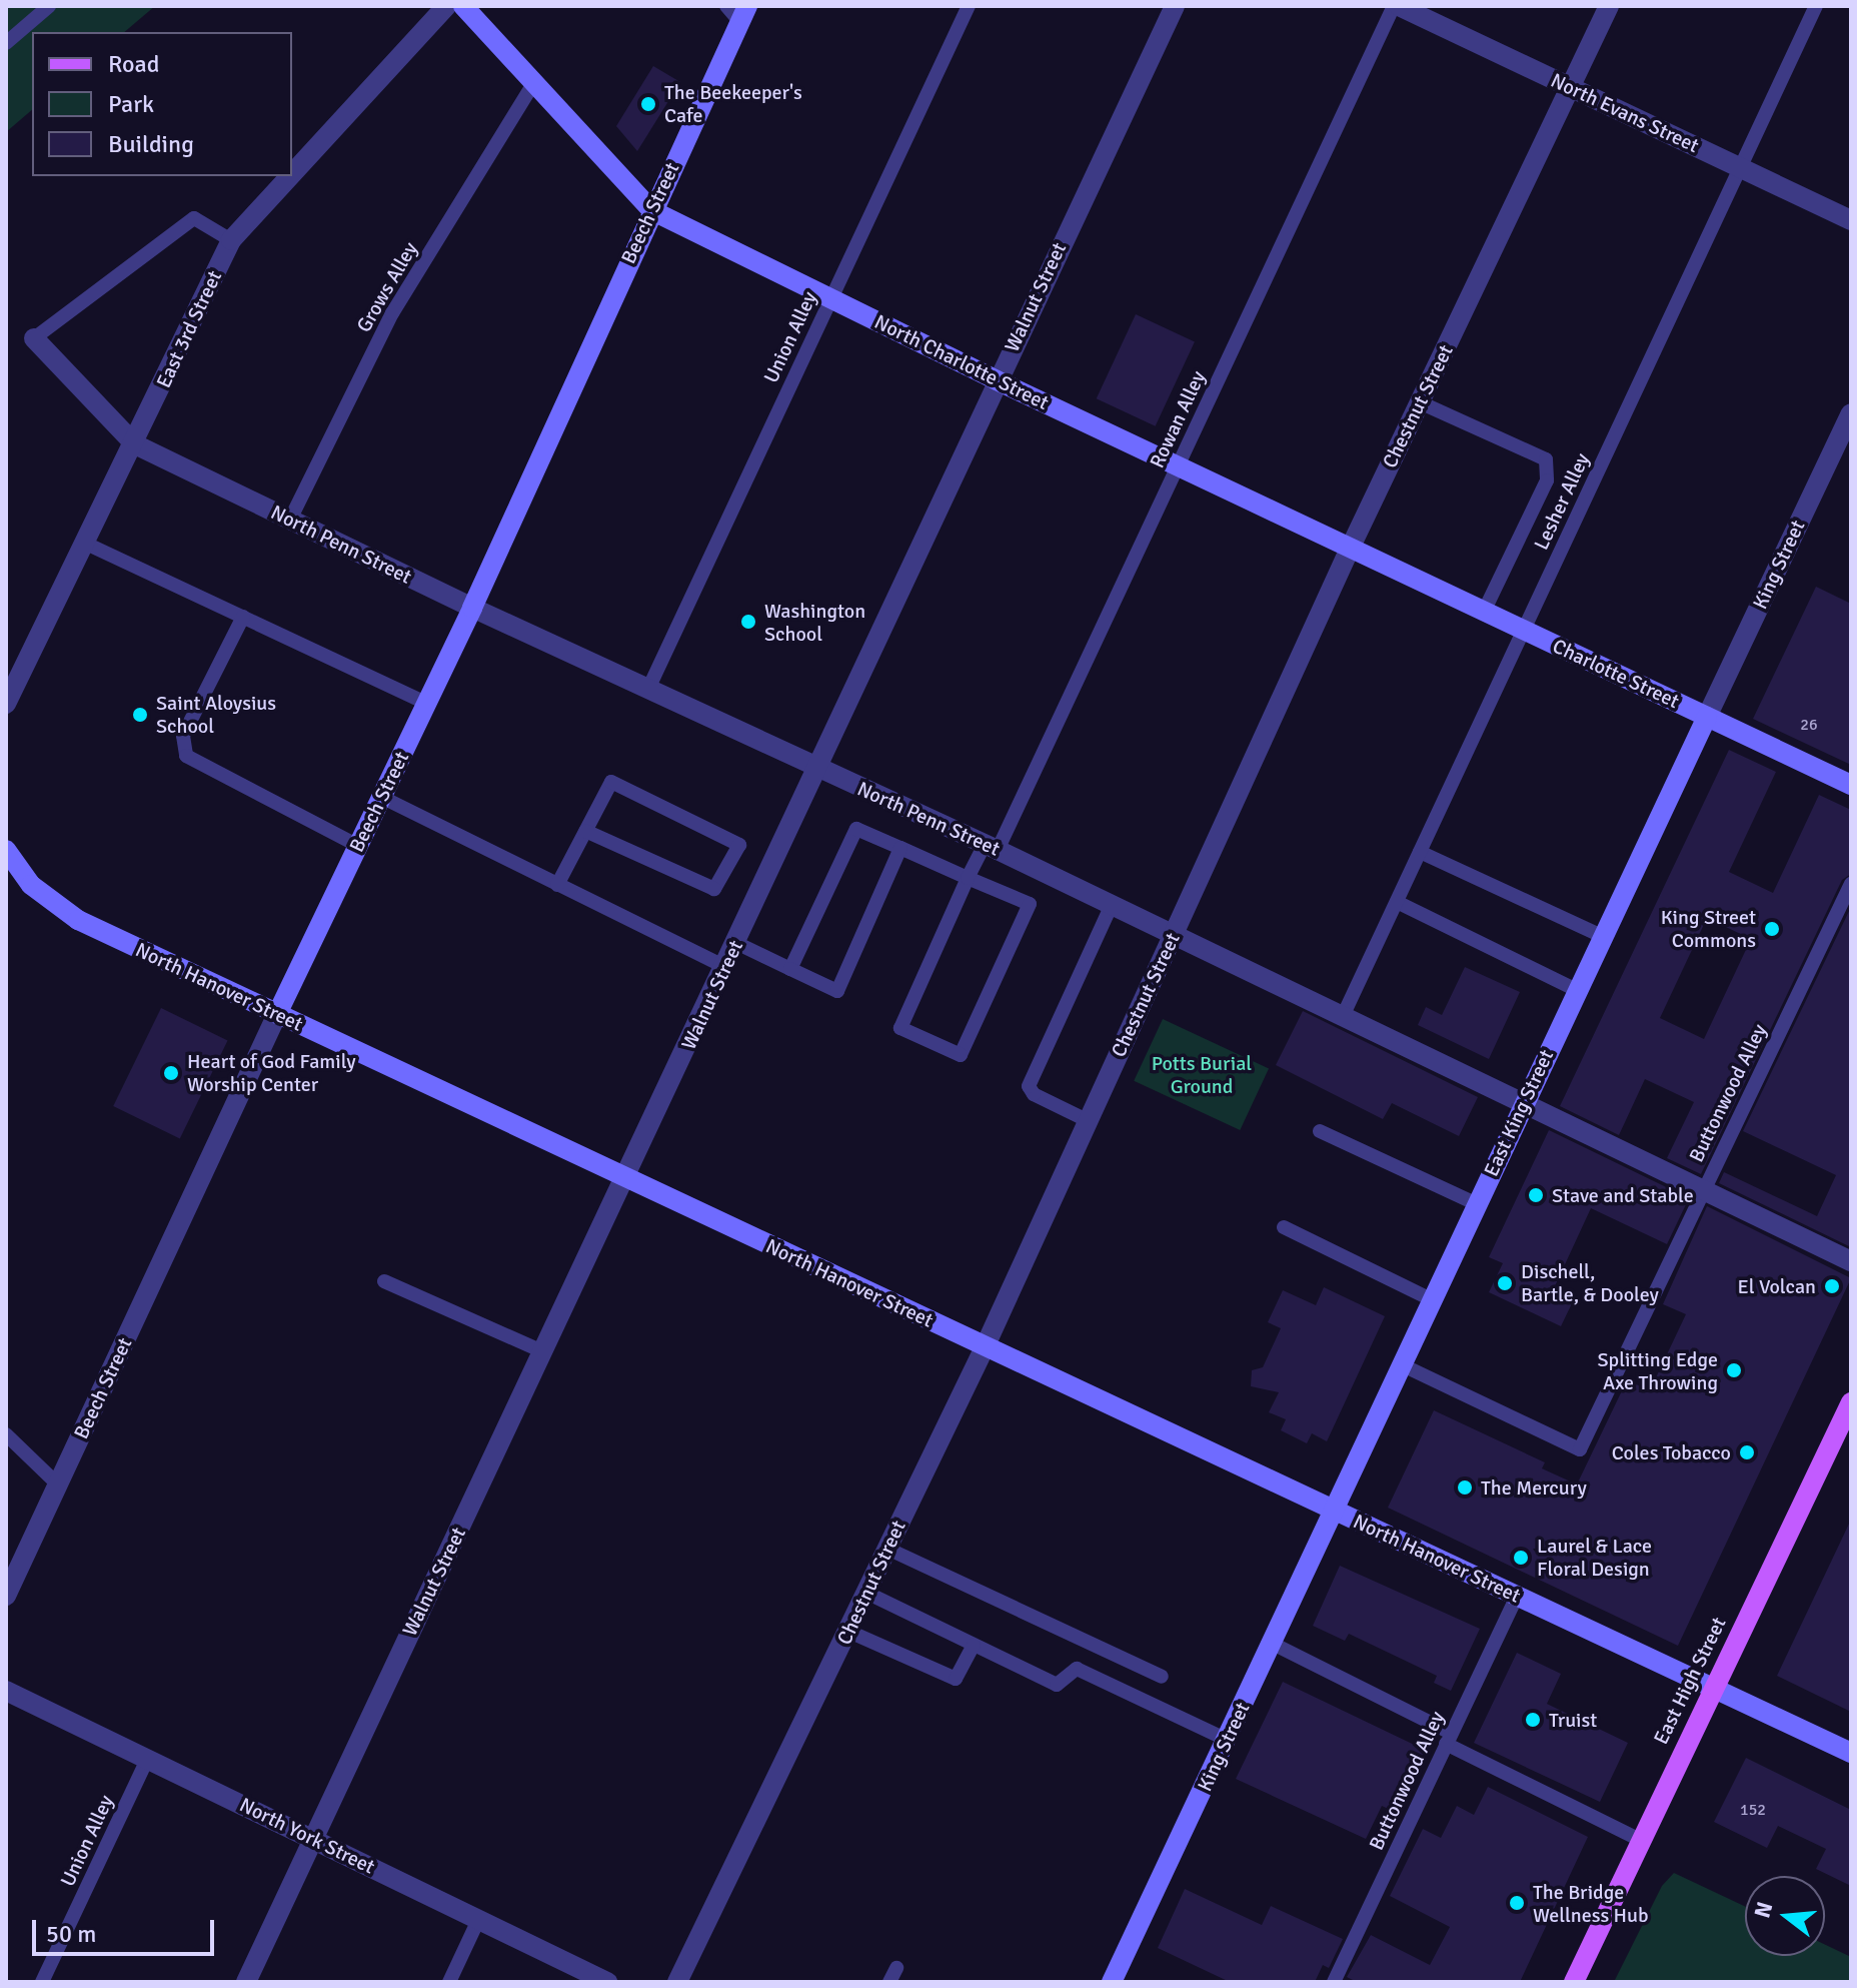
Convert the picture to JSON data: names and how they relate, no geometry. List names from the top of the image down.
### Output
{
  "streets": {
    "main road": [
      "Beech Street",
      "North Charlotte Street",
      "King Street",
      "Charlotte Street",
      "North Hanover Street",
      "East King Street",
      "East High Street"
    ],
    "street": [
      "North Evans Street",
      "Walnut Street",
      "East 3rd Street",
      "Chestnut Street",
      "North Penn Street",
      "North York Street"
    ],
    "lane": [
      "Grows Alley",
      "Union Alley",
      "Rowan Alley",
      "Lesher Alley",
      "Buttonwood Alley"
    ]
  },
  "crossings": [
    ["North Evans Street", "Chestnut Street"],
    ["North Evans Street", "Rowan Alley"],
    ["North Evans Street", "Lesher Alley"],
    ["Beech Street", "North Charlotte Street"],
    ["Beech Street", "North Penn Street"],
    ["Beech Street", "North Hanover Street"],
    ["Grows Alley", "North Charlotte Street"],
    ["Grows Alley", "North Penn Street"],
    ["Walnut Street", "North Charlotte Street"],
    ["Walnut Street", "North Penn Street"],
    ["Walnut Street", "North Hanover Street"],
    ["Walnut Street", "North York Street"],
    ["East 3rd Street", "North Penn Street"],
    ["Union Alley", "North Charlotte Street"],
    ["Union Alley", "North Penn Street"],
    ["Union Alley", "North York Street"],
    ["North Charlotte Street", "Chestnut Street"],
    ["North Charlotte Street", "Rowan Alley"],
    ["North Charlotte Street", "Lesher Alley"],
    ["North Charlotte Street", "Charlotte Street"],
    ["Chestnut Street", "North Penn Street"],
    ["Chestnut Street", "North Hanover Street"],
    ["Rowan Alley", "North Penn Street"],
    ["Lesher Alley", "North Penn Street"],
    ["Lesher Alley", "Charlotte Street"],
    ["North Penn Street", "Buttonwood Alley"],
    ["North Penn Street", "East King Street"],
    ["King Street", "Charlotte Street"],
    ["King Street", "North Hanover Street"],
    ["King Street", "East King Street"],
    ["Charlotte Street", "East King Street"],
    ["North Hanover Street", "Buttonwood Alley"],
    ["North Hanover Street", "East King Street"],
    ["North Hanover Street", "East High Street"],
    ["Buttonwood Alley", "East King Street"]
  ],
  "parks": ["Potts Burial Ground"],
  "places": [
    "The Beekeeper's Cafe",
    "Washington School",
    "Saint Aloysius School",
    "King Street Commons",
    "Heart of God Family Worship Center",
    "Stave and Stable",
    "Dischell, Bartle, & Dooley",
    "El Volcan",
    "Splitting Edge Axe Throwing",
    "Coles Tobacco",
    "The Mercury",
    "Laurel & Lace Floral Design",
    "Truist",
    "The Bridge Wellness Hub"
  ],
  "house_numbers": ["26", "152"],
  "legend": ["Road", "Park", "Building"],
  "scale_bar": "50 m",
  "north": "left"
}
